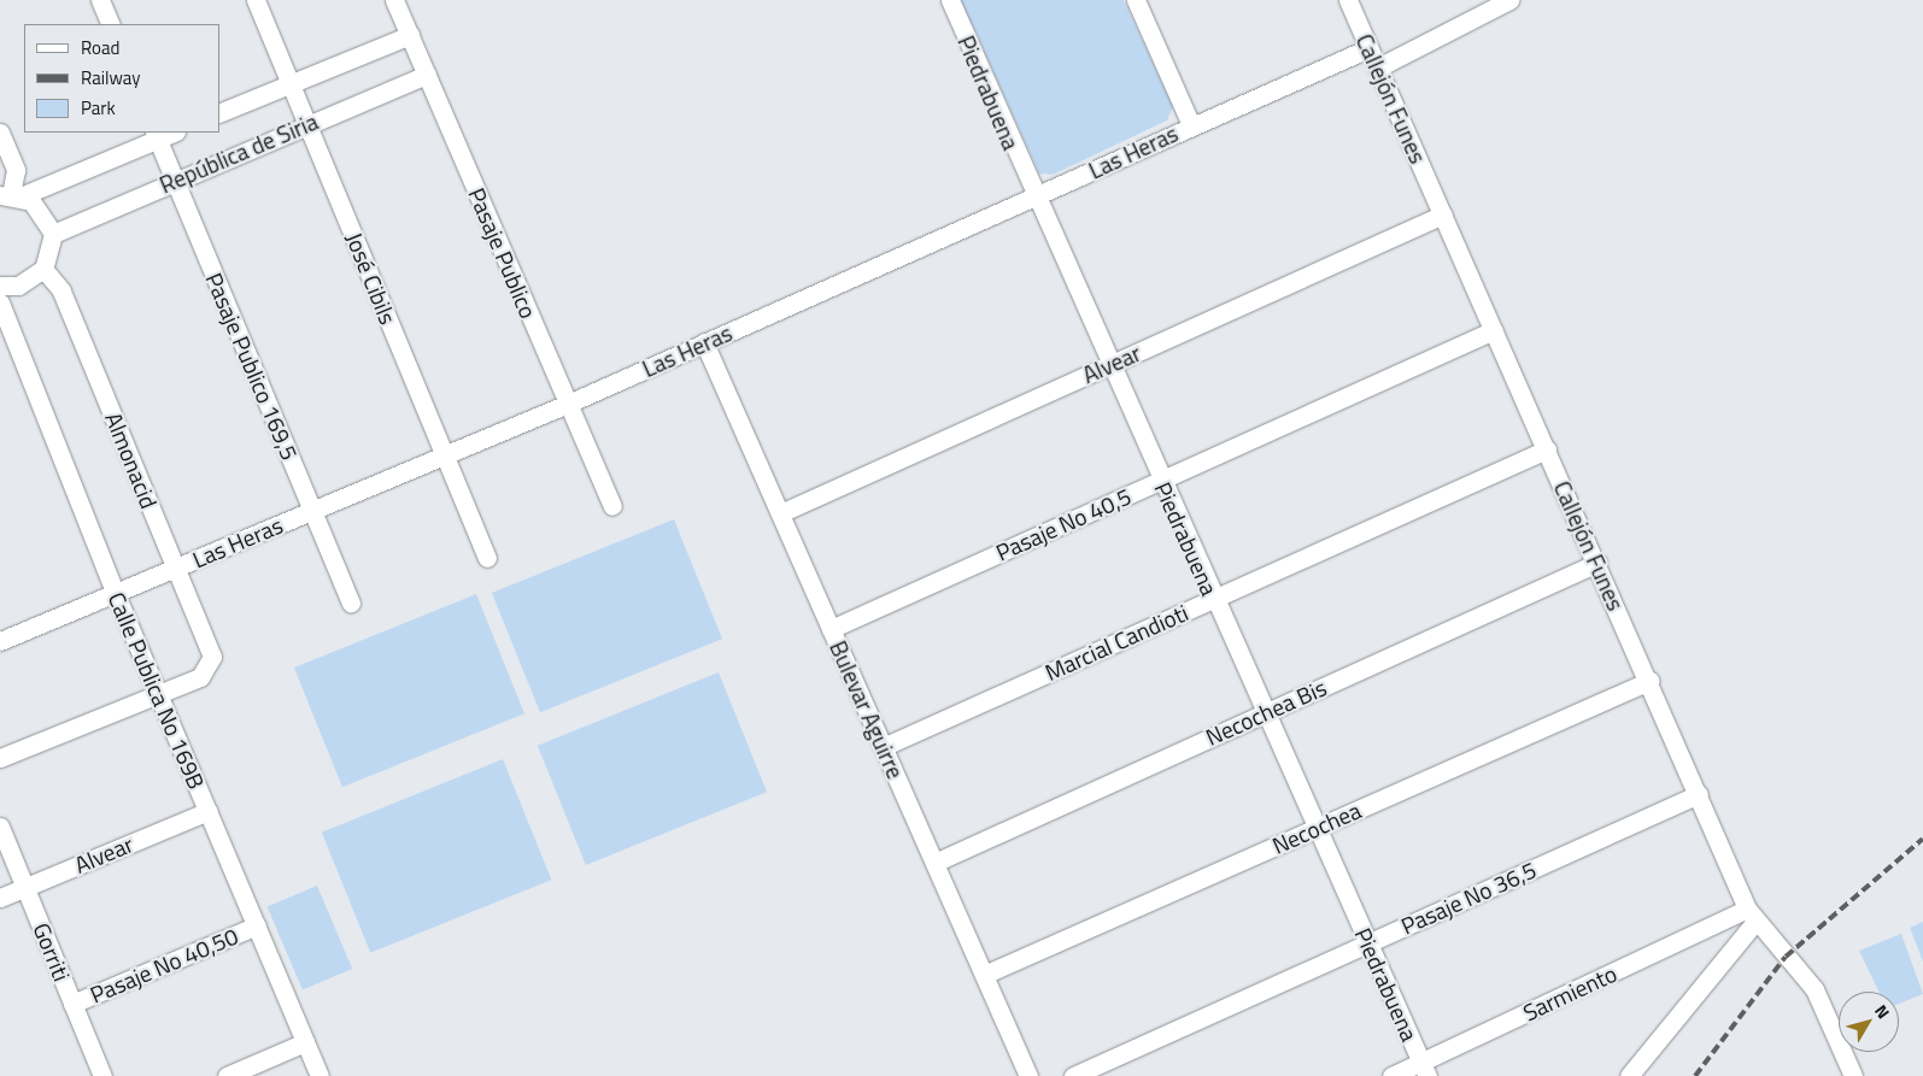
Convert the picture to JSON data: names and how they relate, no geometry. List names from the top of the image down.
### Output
{
  "streets": {
    "street": [
      "Piedrabuena",
      "Callejón Funes",
      "Las Heras",
      "República de Siria",
      "Pasaje Publico",
      "José Cibils",
      "Alvear",
      "Pasaje Publico 169,5",
      "Almonacid",
      "Pasaje No 40,5",
      "Marcial Candioti",
      "Calle Publica No 169B",
      "Bulevar Aguirre",
      "Necochea Bis",
      "Necochea",
      "Pasaje No 36,5",
      "Gorriti",
      "Pasaje No 40,50",
      "Sarmiento"
    ]
  },
  "crossings": [
    ["Piedrabuena", "Las Heras"],
    ["Piedrabuena", "Alvear"],
    ["Piedrabuena", "Pasaje No 40,5"],
    ["Piedrabuena", "Marcial Candioti"],
    ["Piedrabuena", "Necochea Bis"],
    ["Piedrabuena", "Necochea"],
    ["Piedrabuena", "Pasaje No 36,5"],
    ["Piedrabuena", "Sarmiento"],
    ["Callejón Funes", "Las Heras"],
    ["Callejón Funes", "Alvear"],
    ["Callejón Funes", "Pasaje No 40,5"],
    ["Callejón Funes", "Marcial Candioti"],
    ["Callejón Funes", "Necochea Bis"],
    ["Callejón Funes", "Necochea"],
    ["Callejón Funes", "Pasaje No 36,5"],
    ["Callejón Funes", "Sarmiento"],
    ["Las Heras", "Pasaje Publico"],
    ["Las Heras", "José Cibils"],
    ["Las Heras", "Pasaje Publico 169,5"],
    ["Las Heras", "Almonacid"],
    ["Las Heras", "Calle Publica No 169B"],
    ["Las Heras", "Bulevar Aguirre"],
    ["República de Siria", "Pasaje Publico"],
    ["República de Siria", "José Cibils"],
    ["República de Siria", "Pasaje Publico 169,5"],
    ["Alvear", "Calle Publica No 169B"],
    ["Alvear", "Bulevar Aguirre"],
    ["Alvear", "Gorriti"],
    ["Almonacid", "Calle Publica No 169B"],
    ["Pasaje No 40,5", "Bulevar Aguirre"],
    ["Marcial Candioti", "Bulevar Aguirre"],
    ["Calle Publica No 169B", "Pasaje No 40,50"],
    ["Bulevar Aguirre", "Necochea Bis"],
    ["Bulevar Aguirre", "Necochea"],
    ["Gorriti", "Pasaje No 40,50"]
  ],
  "legend": ["Road", "Railway", "Park"],
  "north": "top right"
}
